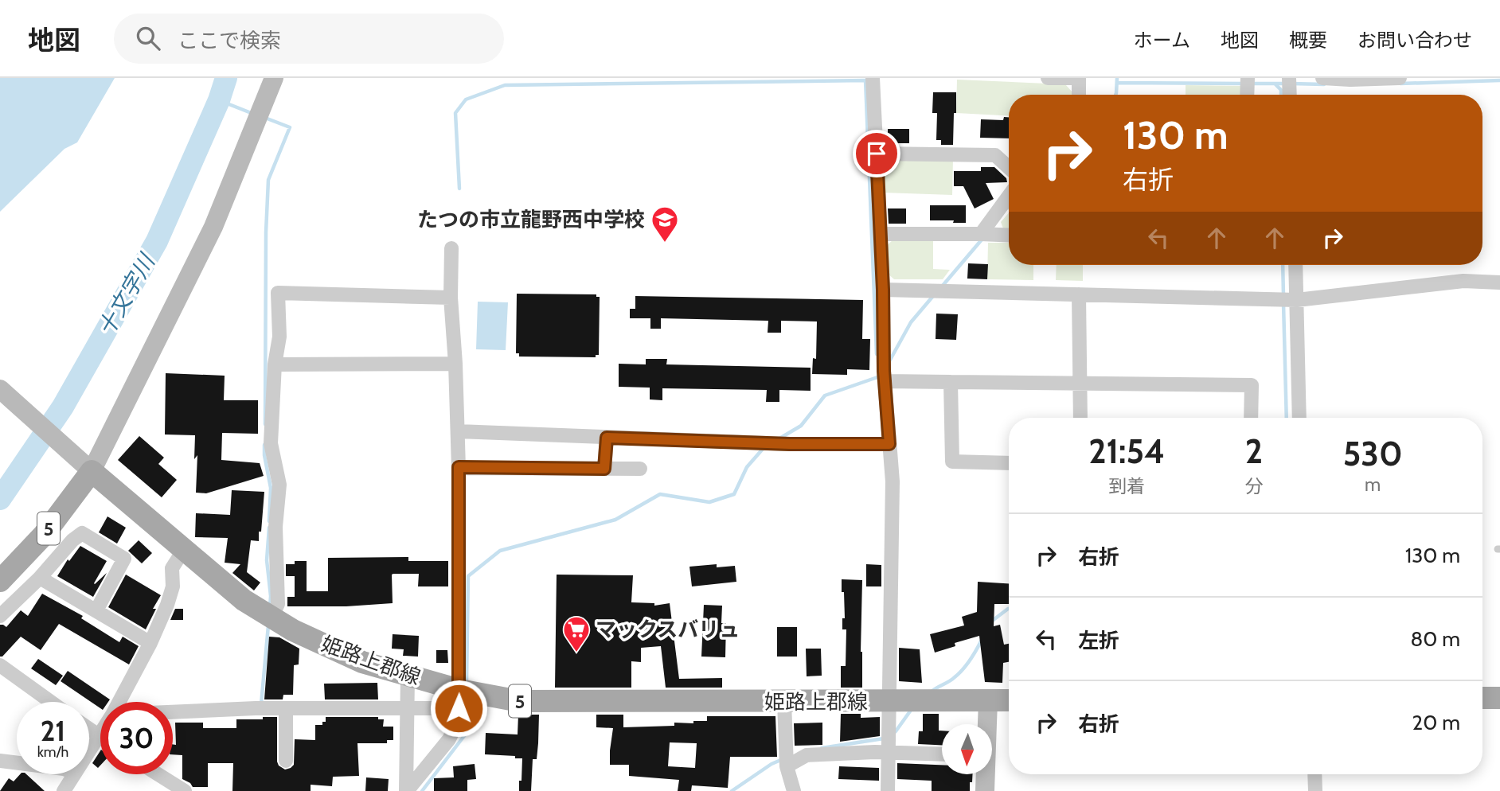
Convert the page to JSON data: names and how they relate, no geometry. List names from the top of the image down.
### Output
{
  "streets": {
    "main road": ["5", "姫路上郡線"]
  },
  "crossings": [
    ["5", "姫路上郡線"]
  ],
  "water": ["十文字川"],
  "places": {
    "school or university": ["たつの市立龍野西中学校"],
    "supermarket": ["マックスバリュ"]
  },
  "north": "bottom",
  "page": {
    "header": "地図",
    "search": "ここで検索",
    "nav": [
      "ホーム",
      "地図",
      "概要",
      "お問い合わせ"
    ],
    "turn": ["130 m", "右折"],
    "eta": [
      "21:54",
      "到着",
      "2",
      "分",
      "530",
      "m"
    ],
    "list": [
      {
        "name": "右折",
        "value": "130 m"
      },
      {
        "name": "左折",
        "value": "80 m"
      },
      {
        "name": "右折",
        "value": "20 m"
      }
    ],
    "speed": "21 km/h",
    "limit": "30"
  }
}
